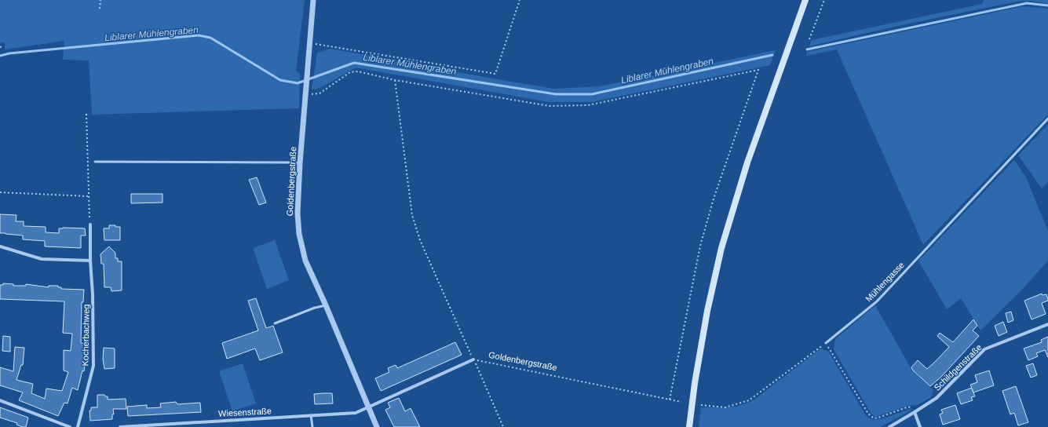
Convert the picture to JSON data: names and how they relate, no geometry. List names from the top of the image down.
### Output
{
  "streets": {
    "street": [
      "Goldenbergstraße",
      "Kocherbachweg",
      "Schildgenstraße",
      "Wiesenstraße"
    ],
    "lane": ["Mühlengasse"]
  },
  "crossings": [
    ["Goldenbergstraße", "Wiesenstraße"]
  ],
  "water": ["Liblarer Mühlengraben"]
}
